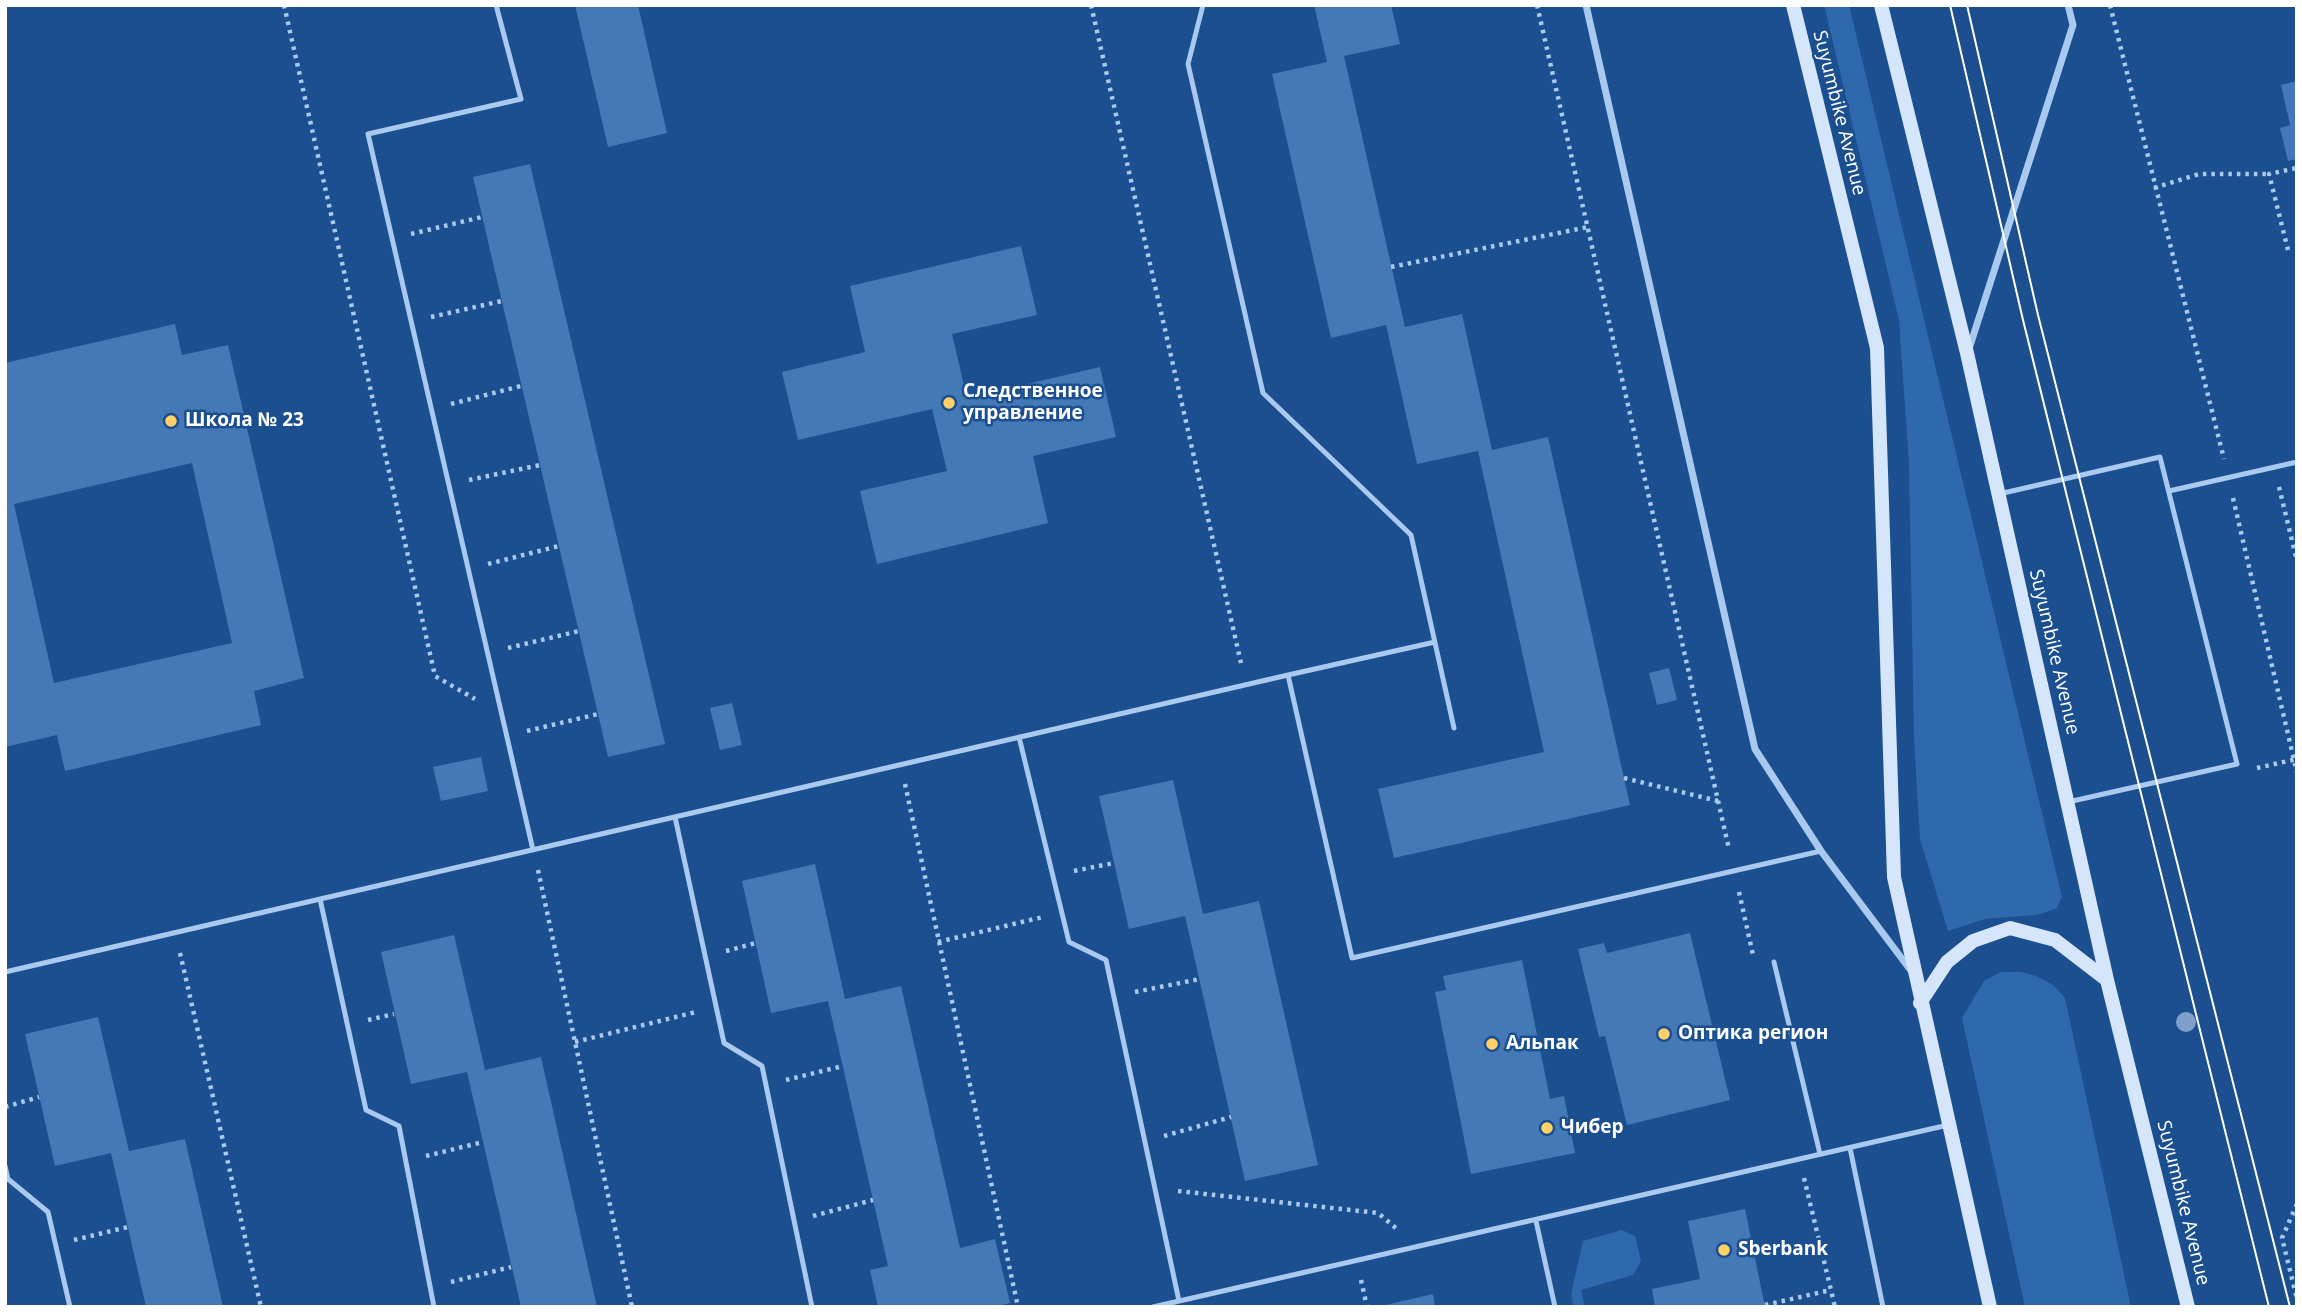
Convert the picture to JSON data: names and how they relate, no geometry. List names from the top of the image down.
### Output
{
  "streets": {
    "main road": ["Suyumbike Avenue"]
  },
  "places": [
    "Следственное управление",
    "Школа № 23",
    "Оптика регион",
    "Альпак",
    "Чибер",
    "Sberbank"
  ]
}
